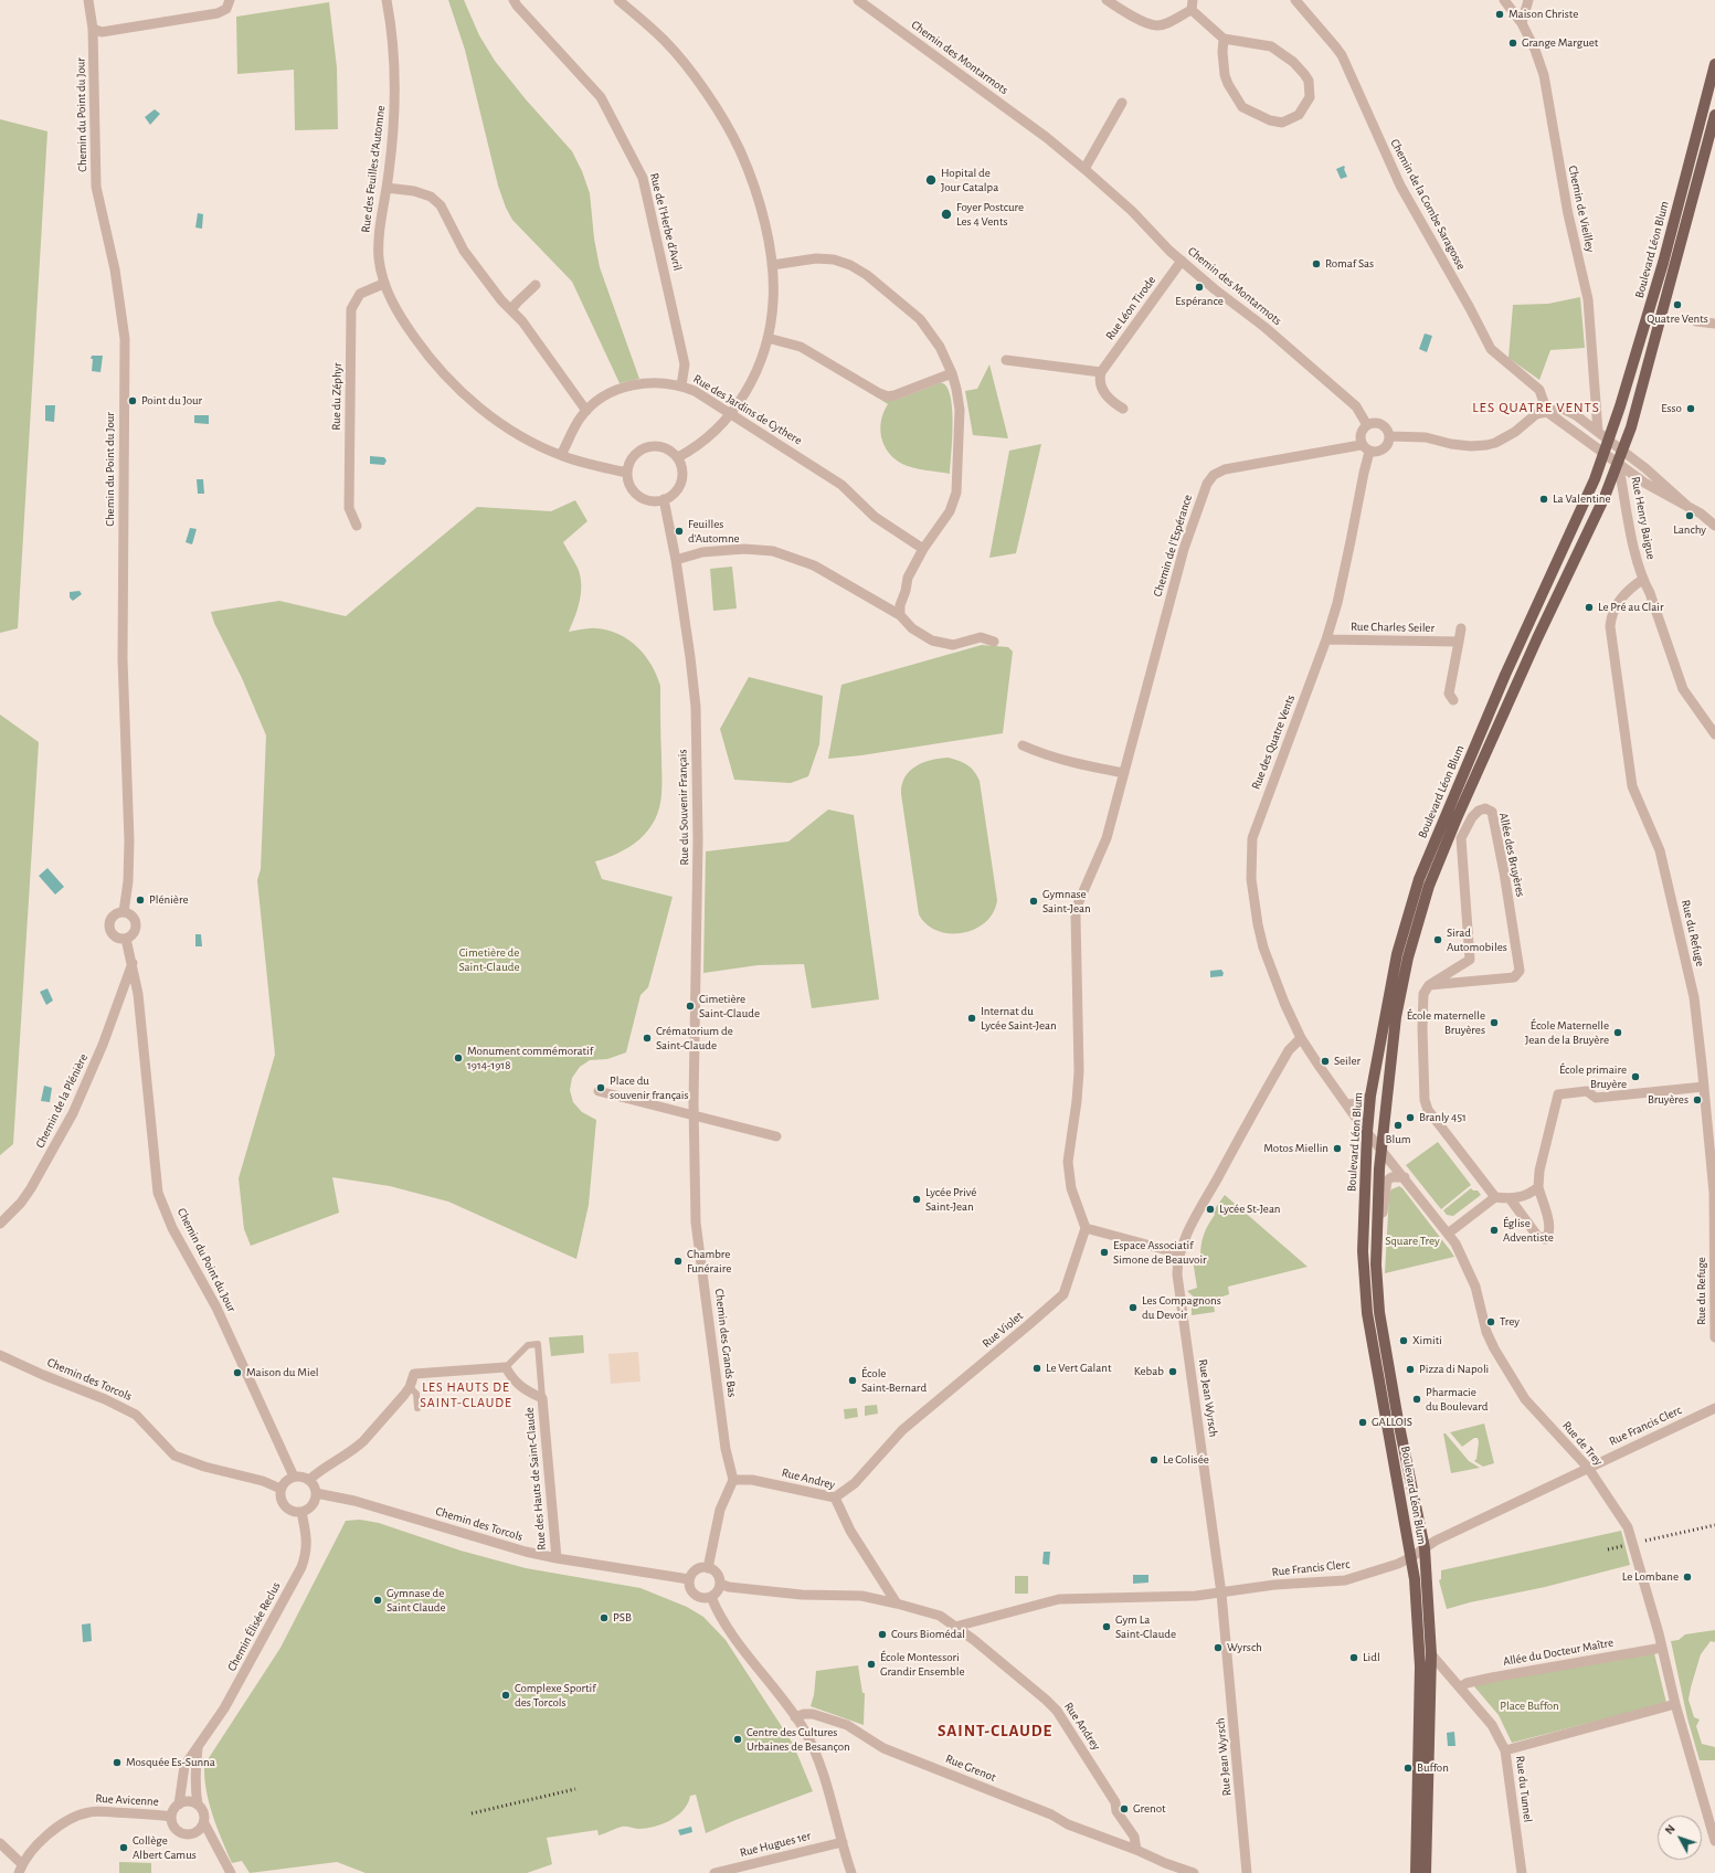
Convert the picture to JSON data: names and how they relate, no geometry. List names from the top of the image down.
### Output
{
  "streets": {
    "main road": ["Boulevard Léon Blum"],
    "street": [
      "Chemin des Montarmots",
      "Chemin du Point du Jour",
      "Rue des Feuilles d'Automne",
      "Chemin de la Combe Saragosse",
      "Chemin de Vieilley",
      "Rue de l'Herbe d'Avril",
      "Rue Léon Tirode",
      "Rue du Zéphyr",
      "Rue des Jardins de Cythere",
      "Rue Henry Baigue",
      "Chemin de l'Espérance",
      "Rue Charles Seiler",
      "Rue des Quatre Vents",
      "Rue du Souvenir Français",
      "Allée des Bruyères",
      "Rue du Refuge",
      "Chemin de la Plénière",
      "Rue Violet",
      "Chemin des Grands Bas",
      "Chemin des Torcols",
      "Rue Jean Wyrsch",
      "Rue Francis Clerc",
      "Rue de Trey",
      "Rue des Hauts de Saint-Claude",
      "Rue Andrey",
      "Chemin Élisée Reclus",
      "Allée du Docteur Maître",
      "Rue Grenot",
      "Rue du Tunnel",
      "Rue Avicenne",
      "Rue Hugues 1er"
    ]
  },
  "crossings": [
    ["Chemin des Montarmots", "Rue Léon Tirode"],
    ["Chemin des Montarmots", "Chemin de l'Espérance"],
    ["Chemin des Montarmots", "Rue des Quatre Vents"],
    ["Chemin du Point du Jour", "Chemin de la Plénière"],
    ["Chemin du Point du Jour", "Chemin des Torcols"],
    ["Chemin du Point du Jour", "Chemin Élisée Reclus"],
    ["Rue des Feuilles d'Automne", "Rue du Zéphyr"],
    ["Rue des Feuilles d'Automne", "Rue des Jardins de Cythere"],
    ["Rue des Feuilles d'Automne", "Rue du Souvenir Français"],
    ["Rue de l'Herbe d'Avril", "Rue des Jardins de Cythere"],
    ["Boulevard Léon Blum", "Rue Henry Baigue"],
    ["Boulevard Léon Blum", "Rue Francis Clerc"],
    ["Boulevard Léon Blum", "Rue de Trey"],
    ["Boulevard Léon Blum", "Rue du Tunnel"],
    ["Rue Henry Baigue", "Rue du Refuge"],
    ["Chemin de l'Espérance", "Rue des Quatre Vents"],
    ["Chemin de l'Espérance", "Rue Violet"],
    ["Rue Charles Seiler", "Rue des Quatre Vents"],
    ["Rue des Quatre Vents", "Rue Jean Wyrsch"],
    ["Rue des Quatre Vents", "Rue de Trey"],
    ["Rue du Souvenir Français", "Chemin des Grands Bas"],
    ["Rue Violet", "Rue Andrey"],
    ["Chemin des Grands Bas", "Rue Andrey"],
    ["Chemin des Torcols", "Rue des Hauts de Saint-Claude"],
    ["Chemin des Torcols", "Rue Andrey"],
    ["Chemin des Torcols", "Chemin Élisée Reclus"],
    ["Rue Jean Wyrsch", "Rue Francis Clerc"],
    ["Rue Jean Wyrsch", "Rue de Trey"],
    ["Rue Francis Clerc", "Rue de Trey"],
    ["Rue Francis Clerc", "Rue Andrey"],
    ["Rue de Trey", "Allée du Docteur Maître"],
    ["Rue Andrey", "Rue Grenot"],
    ["Chemin Élisée Reclus", "Rue Avicenne"],
    ["Allée du Docteur Maître", "Rue du Tunnel"]
  ],
  "districts": ["LES QUATRE VENTS", "LES HAUTS DE SAINT-CLAUDE", "SAINT-CLAUDE"],
  "parks": ["Cimetière de Saint-Claude", "Square Trey", "Place Buffon"],
  "places": [
    "Maison Christe",
    "Grange Marguet",
    "Hopital de Jour Catalpa",
    "Foyer Postcure Les 4 Vents",
    "Romaf Sas",
    "Espérance",
    "Quatre Vents",
    "Point du Jour",
    "Esso",
    "La Valentine",
    "Lanchy",
    "Feuilles d'Automne",
    "Le Pré au Clair",
    "Plénière",
    "Gymnase Saint-Jean",
    "Sirad Automobiles",
    "Cimetière Saint-Claude",
    "Internat du Lycée Saint-Jean",
    "École maternelle Bruyères",
    "École Maternelle Jean de la Bruyère",
    "Crématorium de Saint-Claude",
    "Monument commémoratif 1914-1918",
    "Seiler",
    "École primaire Bruyère",
    "Place du souvenir français",
    "Bruyères",
    "Branly 451",
    "Blum",
    "Motos Miellin",
    "Lycée Privé Saint-Jean",
    "Lycée St-Jean",
    "Église Adventiste",
    "Espace Associatif Simone de Beauvoir",
    "Chambre Funéraire",
    "Les Compagnons du Devoir",
    "Trey",
    "Ximiti",
    "Le Vert Galant",
    "Pizza di Napoli",
    "Kebab",
    "Maison du Miel",
    "École Saint-Bernard",
    "Pharmacie du Boulevard",
    "GALLOIS",
    "Le Colisée",
    "Le Lombane",
    "Gymnase de Saint Claude",
    "PSB",
    "Gym La Saint-Claude",
    "Cours Biomédal",
    "Wyrsch",
    "Lidl",
    "École Montessori Grandir Ensemble",
    "Complexe Sportif des Torcols",
    "Centre des Cultures Urbaines de Besançon",
    "Mosquée Es-Sunna",
    "Buffon",
    "Grenot",
    "Collège Albert Camus"
  ],
  "north": "top left"
}
